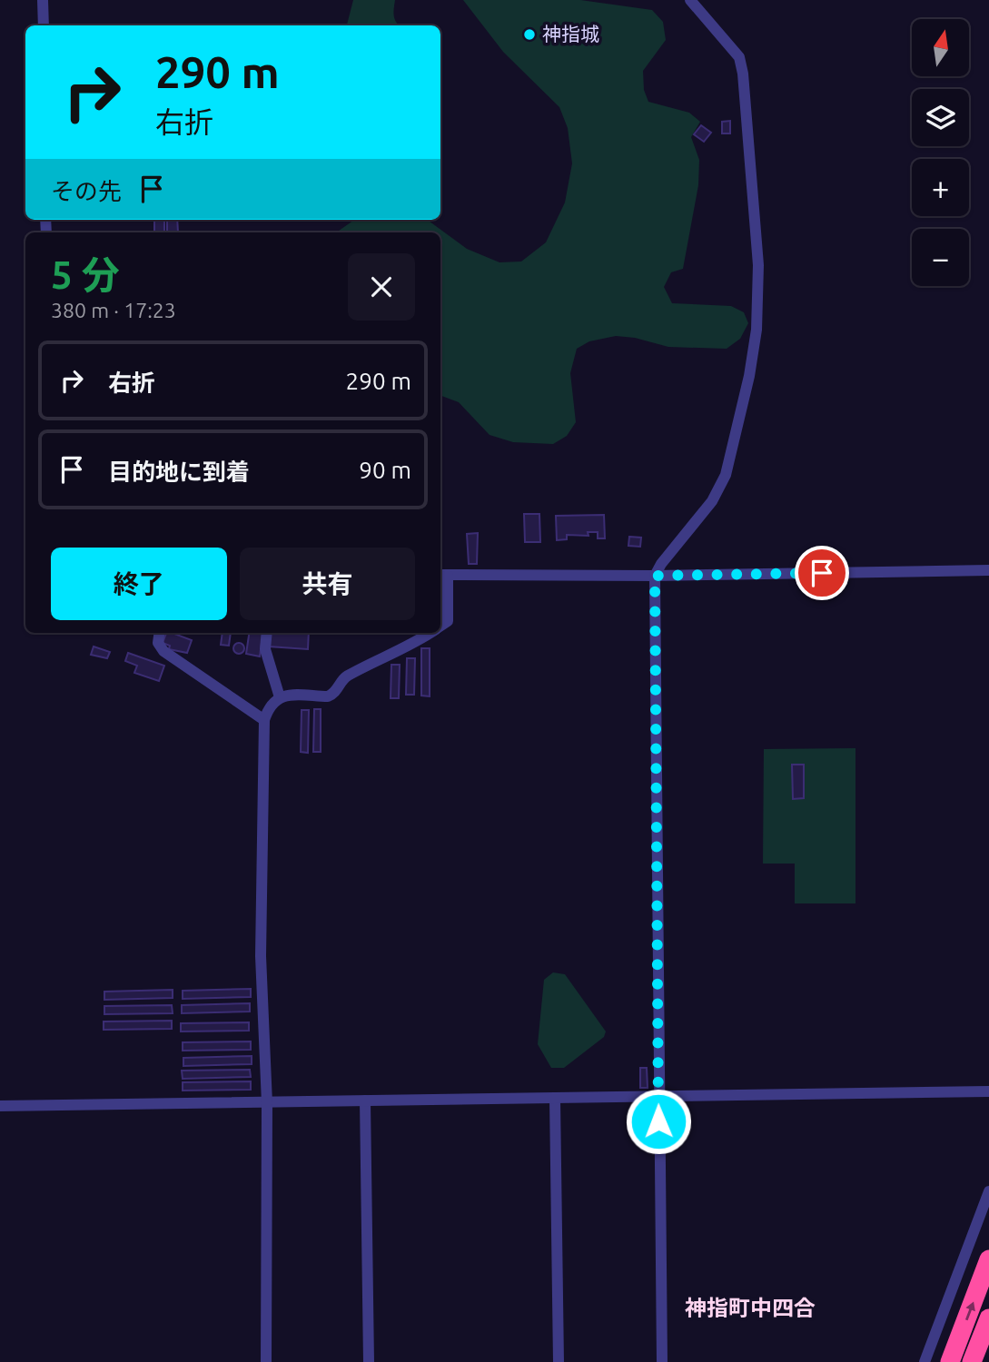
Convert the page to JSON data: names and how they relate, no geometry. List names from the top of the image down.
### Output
{
  "districts": ["神指町中四合"],
  "places": ["神指城"],
  "north": "top",
  "page": {
    "map_buttons": ["+", "−"],
    "turn": ["290 m", "右折"],
    "then": "その先",
    "heading": ["5 分", "380 m · 17:23"],
    "list": [
      {
        "name": "右折",
        "value": "290 m"
      },
      {
        "name": "目的地に到着",
        "value": "90 m"
      }
    ],
    "buttons": ["終了", "共有"]
  }
}
